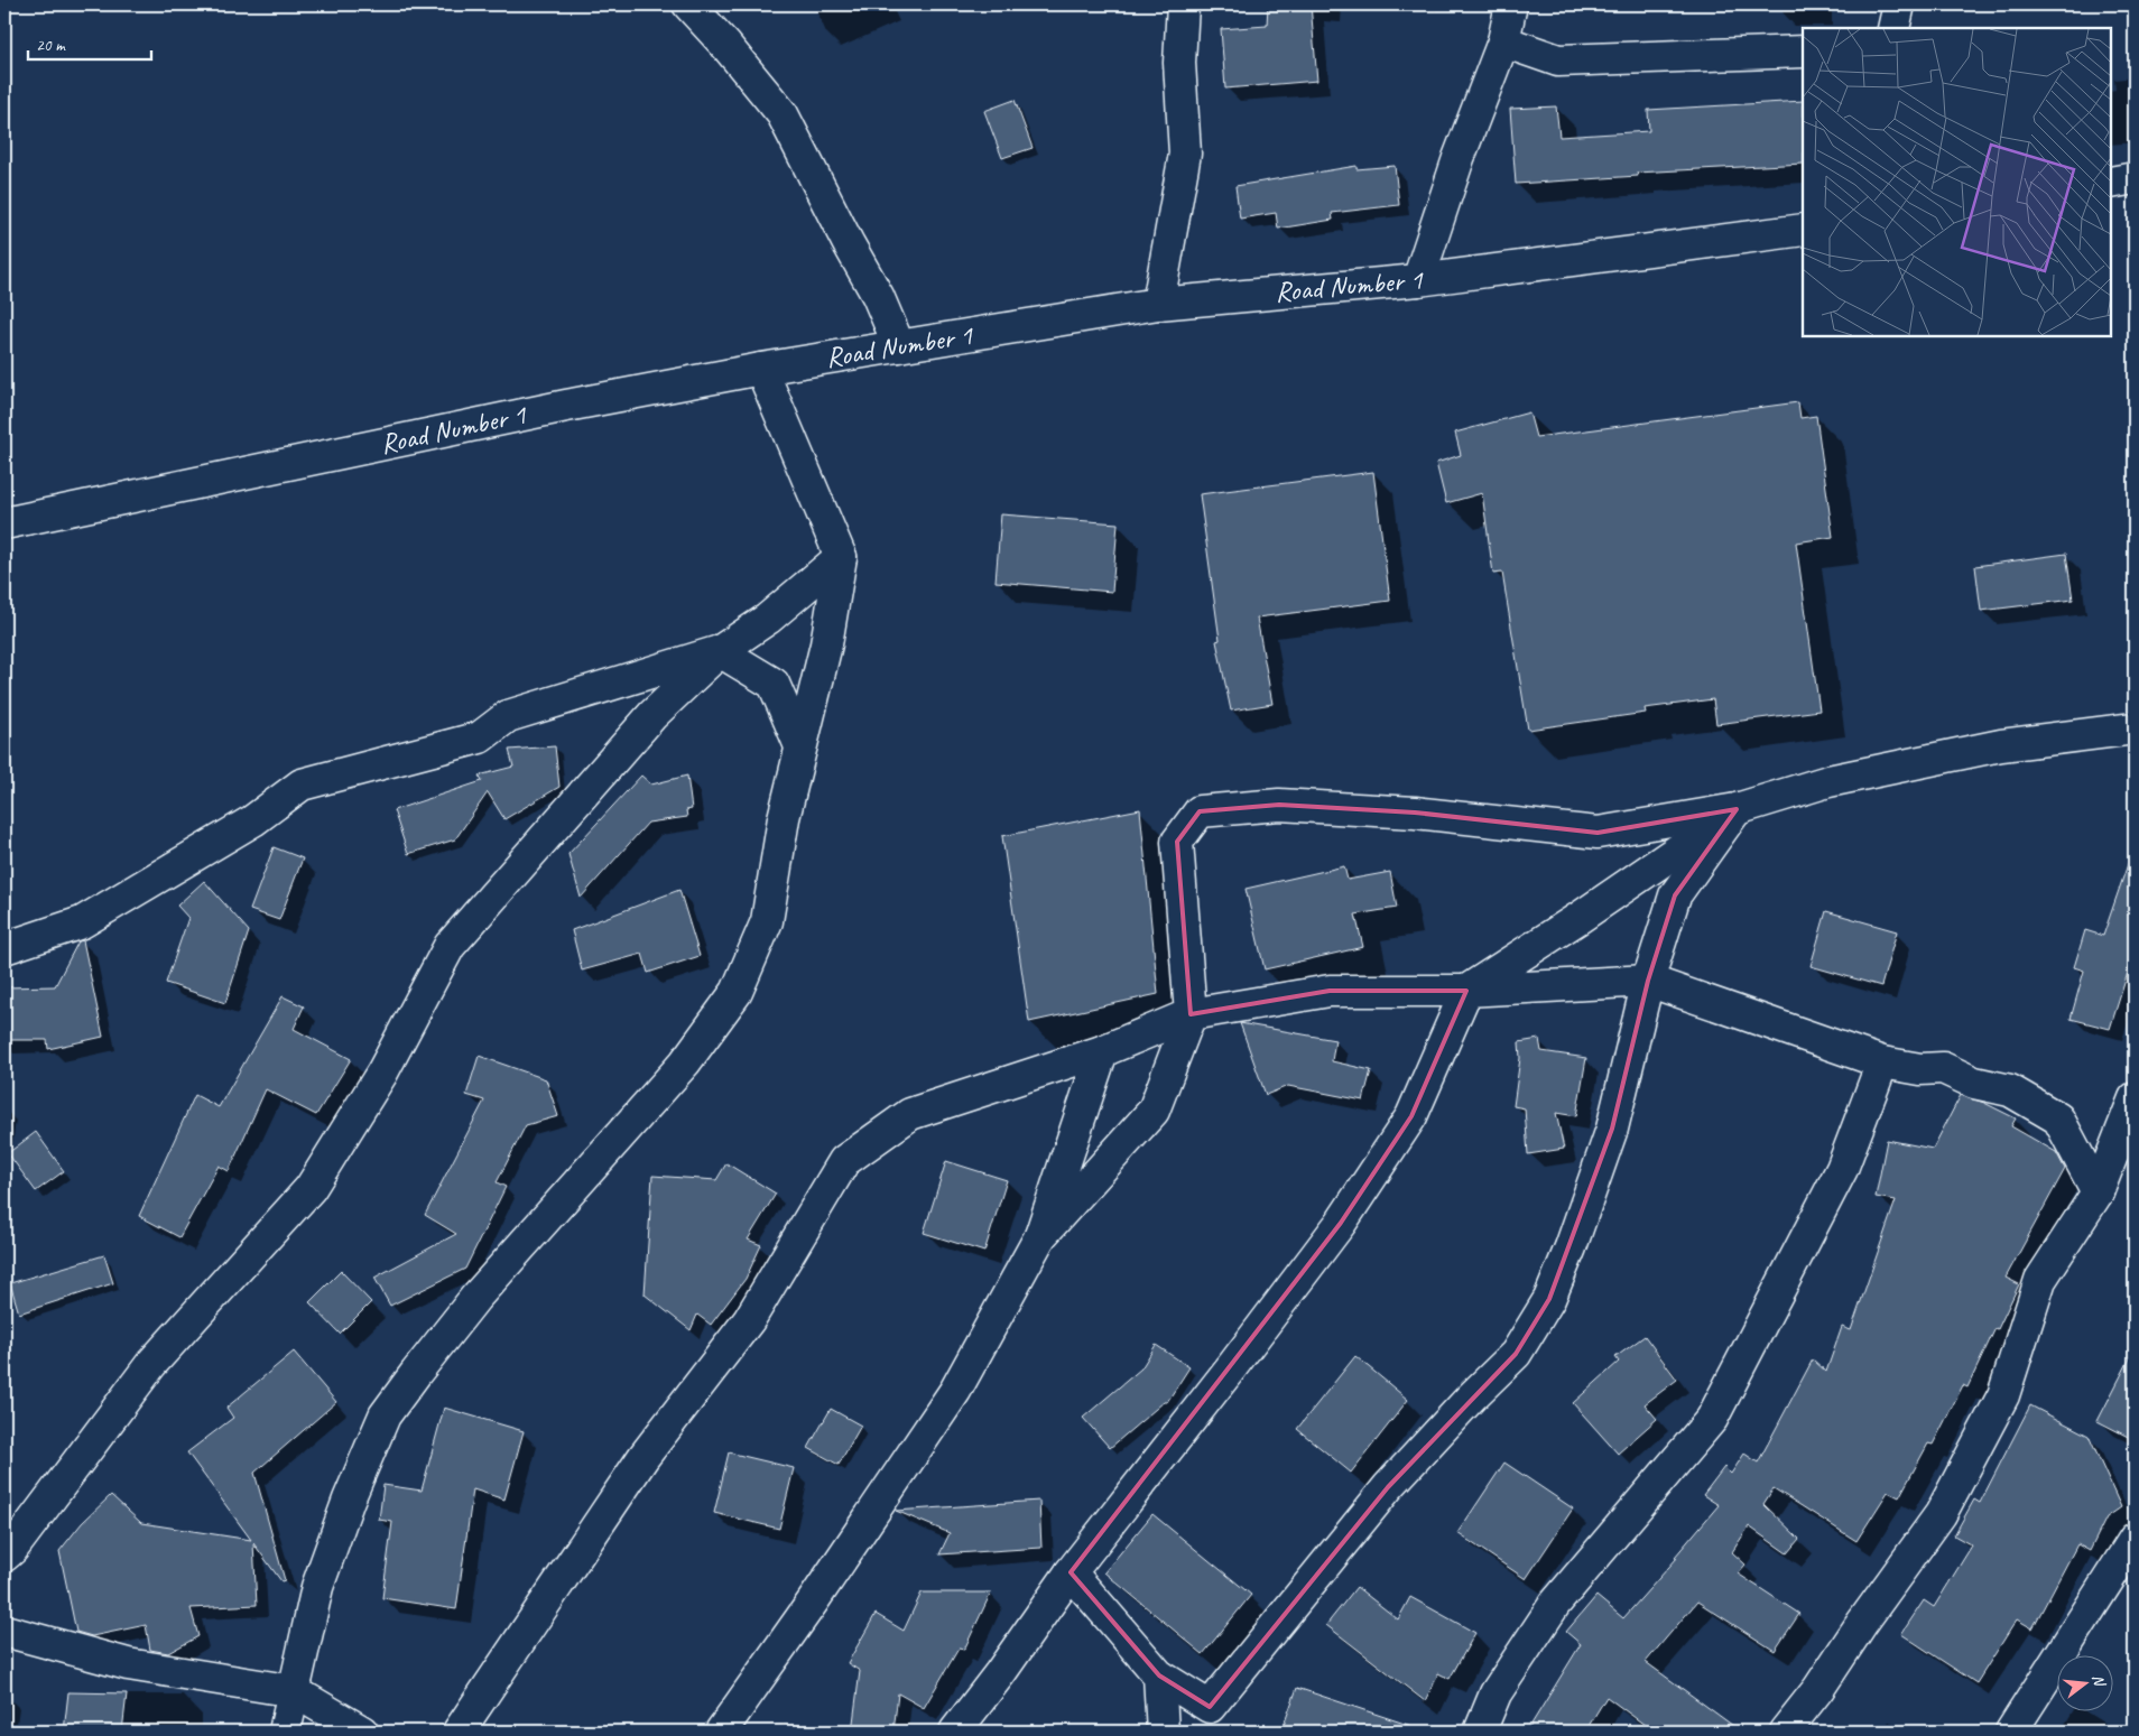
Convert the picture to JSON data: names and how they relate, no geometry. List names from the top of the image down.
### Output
{
  "streets": {
    "main road": ["Road Number 1"]
  },
  "scale_bar": "20 m",
  "north": "right"
}
